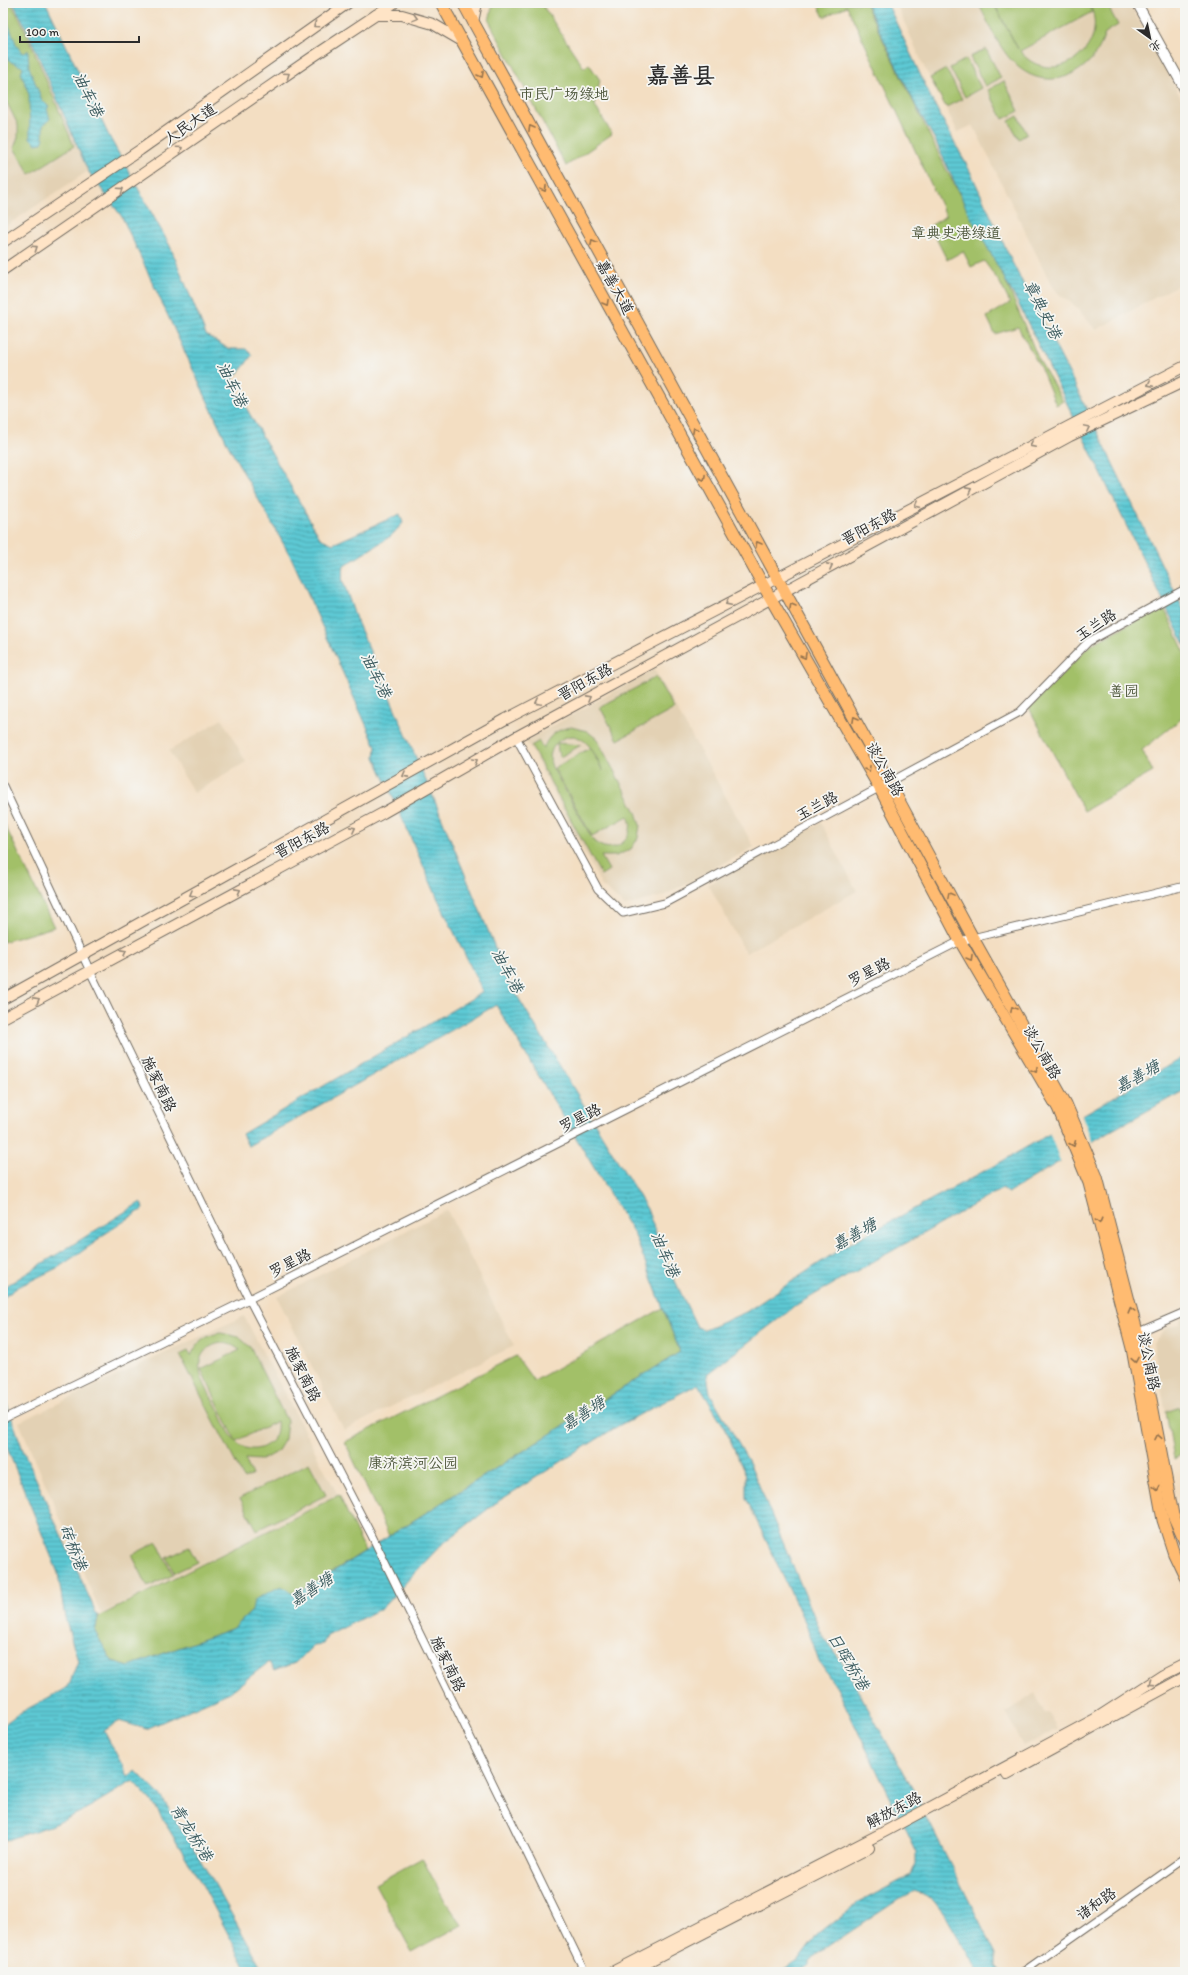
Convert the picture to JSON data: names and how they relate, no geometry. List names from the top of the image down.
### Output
{
  "streets": {
    "main road": [
      "人民大道",
      "嘉善大道",
      "晋阳东路",
      "谈公南路",
      "解放东路"
    ],
    "street": [
      "玉兰路",
      "罗星路",
      "施家南路",
      "诸和路"
    ]
  },
  "crossings": [
    ["嘉善大道", "晋阳东路"],
    ["嘉善大道", "谈公南路"],
    ["晋阳东路", "玉兰路"],
    ["晋阳东路", "谈公南路"],
    ["晋阳东路", "施家南路"],
    ["玉兰路", "谈公南路"],
    ["谈公南路", "罗星路"],
    ["罗星路", "施家南路"]
  ],
  "districts": ["嘉善县"],
  "water": [
    "油车港",
    "章典史港",
    "嘉善塘",
    "砖桥港",
    "日晖桥港",
    "青龙桥港"
  ],
  "parks": [
    "市民广场绿地",
    "章典史港绿道",
    "善园",
    "康济滨河公园"
  ],
  "scale_bar": "100 m",
  "north": "bottom right"
}
